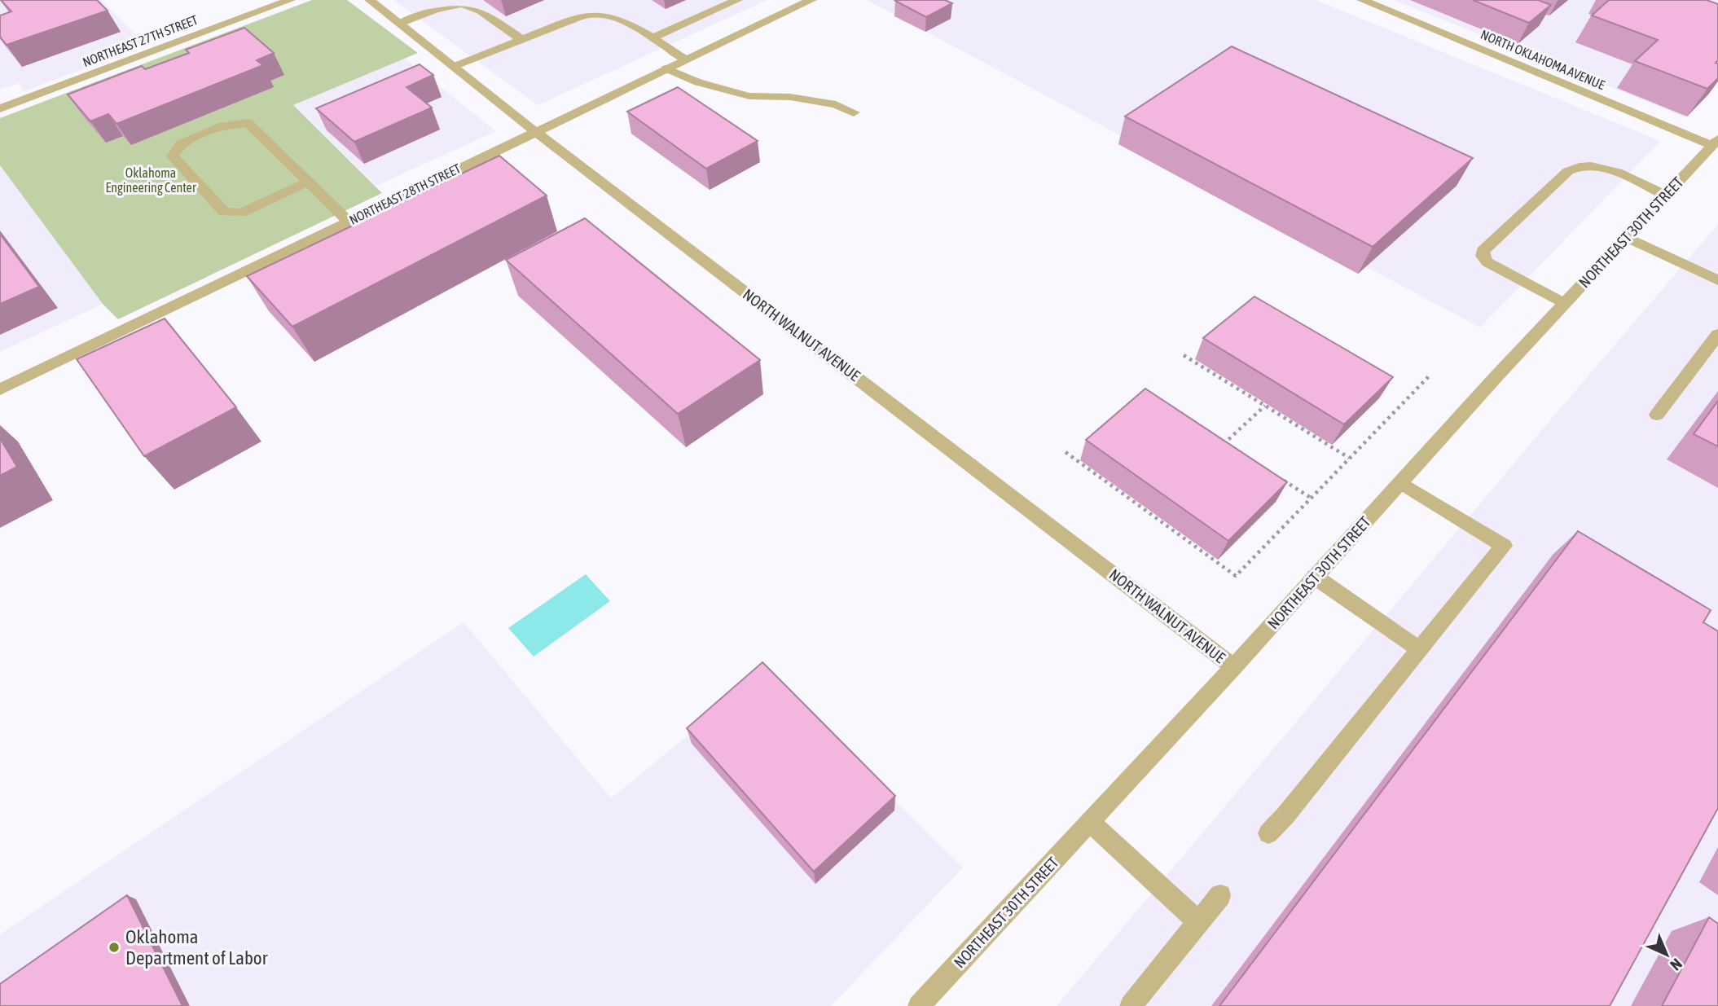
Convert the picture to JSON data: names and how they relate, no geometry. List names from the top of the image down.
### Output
{
  "streets": {
    "street": [
      "NORTHEAST 27TH STREET",
      "NORTH OKLAHOMA AVENUE",
      "NORTHEAST 28TH STREET",
      "NORTHEAST 30TH STREET",
      "NORTH WALNUT AVENUE"
    ]
  },
  "crossings": [
    ["NORTH OKLAHOMA AVENUE", "NORTHEAST 30TH STREET"],
    ["NORTHEAST 28TH STREET", "NORTH WALNUT AVENUE"],
    ["NORTHEAST 30TH STREET", "NORTH WALNUT AVENUE"]
  ],
  "parks": ["Oklahoma Engineering Center"],
  "places": ["Oklahoma Department of Labor"],
  "north": "bottom right"
}
